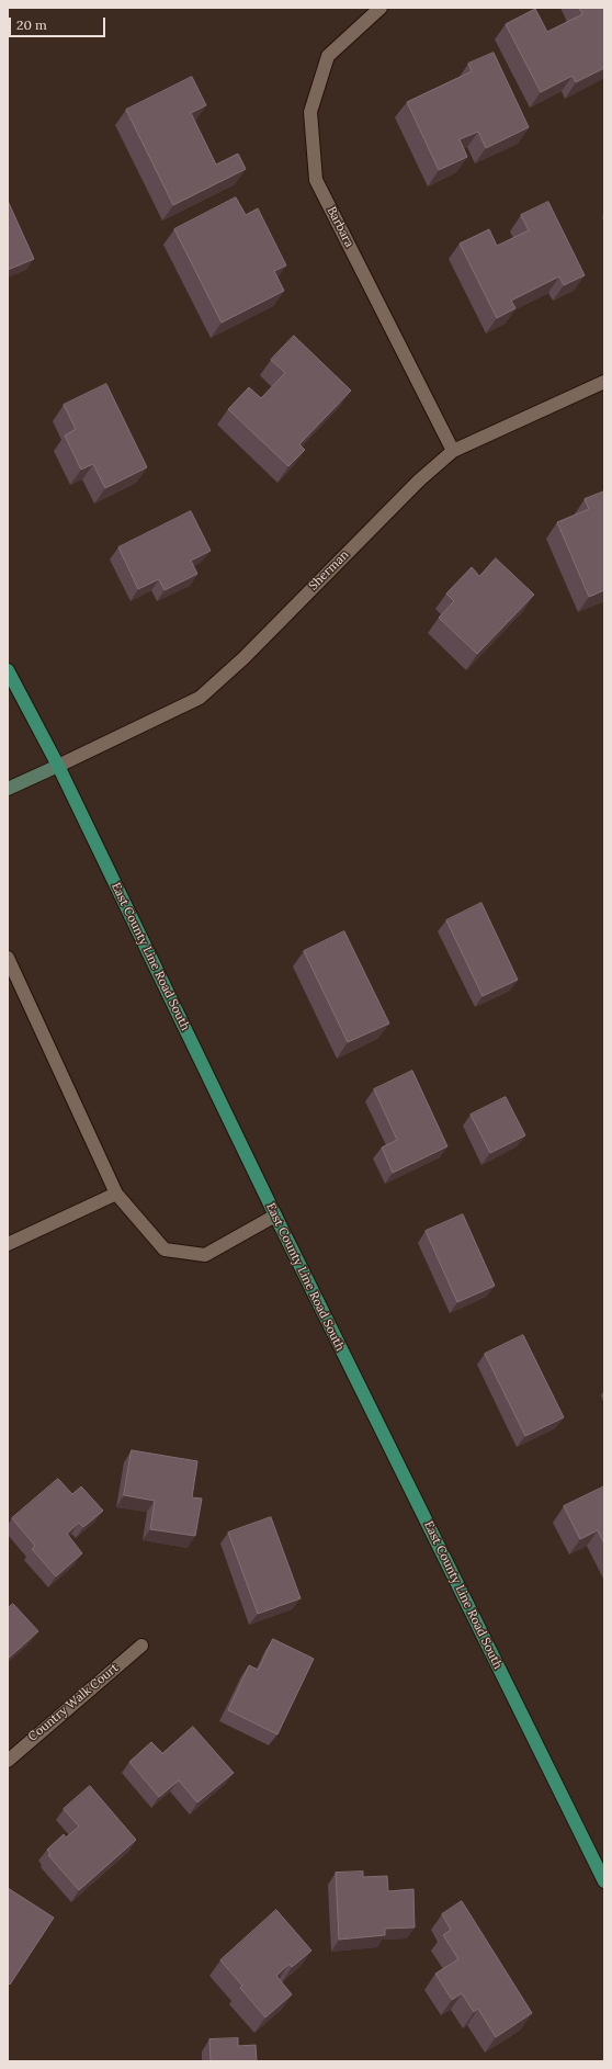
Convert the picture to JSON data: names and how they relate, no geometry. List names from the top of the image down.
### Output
{
  "streets": {
    "main road": ["East County Line Road South"],
    "street": ["Barbara", "Sherman", "Country Walk Court"]
  },
  "crossings": [
    ["Barbara", "Sherman"],
    ["Sherman", "East County Line Road South"]
  ],
  "scale_bar": "20 m"
}
